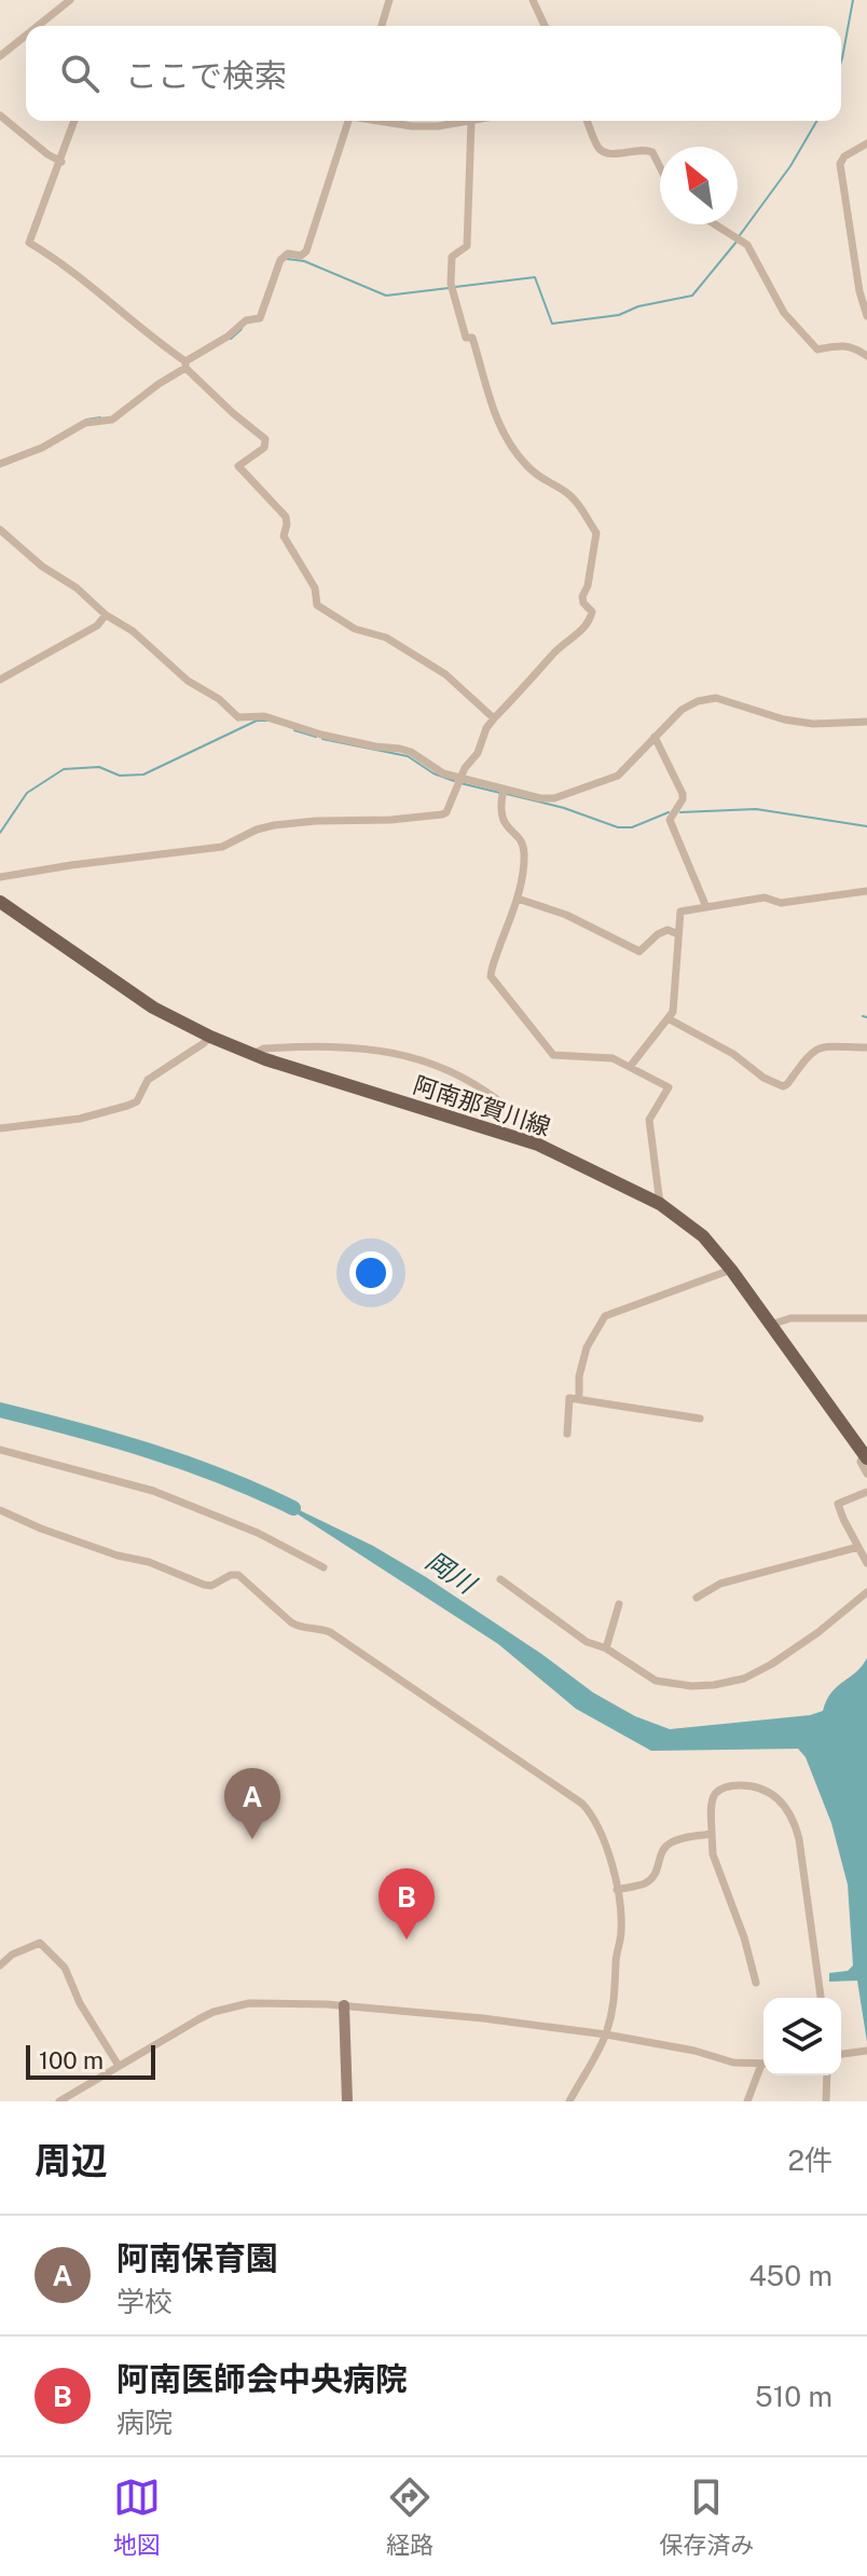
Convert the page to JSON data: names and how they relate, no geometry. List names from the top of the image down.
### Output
{
  "streets": {
    "main road": ["阿南那賀川線"]
  },
  "water": ["岡川"],
  "scale_bar": "100 m",
  "north": "top left",
  "page": {
    "search": "ここで検索",
    "pins": ["A", "B"],
    "scale": "100 m",
    "heading": ["周辺", "2件"],
    "list": [
      {
        "mark": "A",
        "name": "阿南保育園",
        "note": "学校",
        "value": "450 m"
      },
      {
        "mark": "B",
        "name": "阿南医師会中央病院",
        "note": "病院",
        "value": "510 m"
      }
    ],
    "nav": ["地図", "経路", "保存済み"]
  }
}
